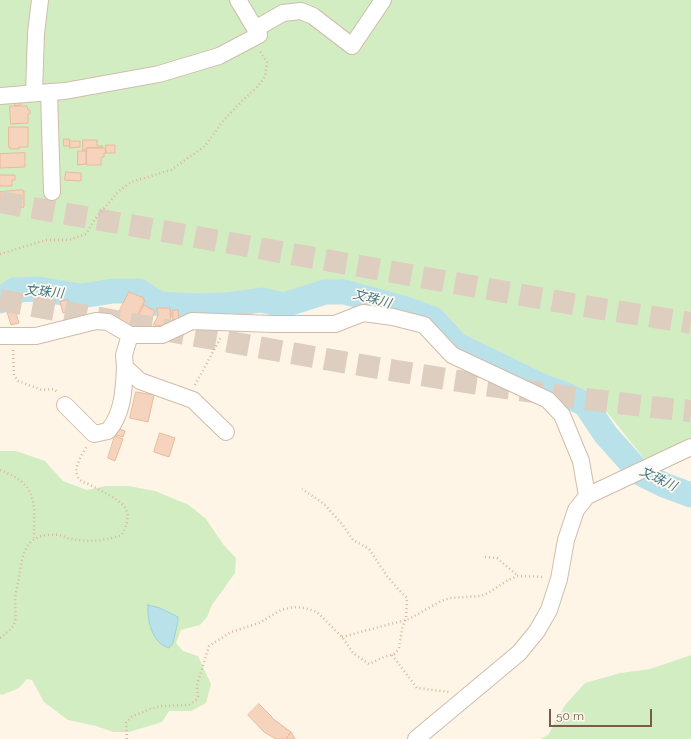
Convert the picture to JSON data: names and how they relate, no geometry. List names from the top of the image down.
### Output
{
  "water": ["文珠川"],
  "scale_bar": "50 m"
}
